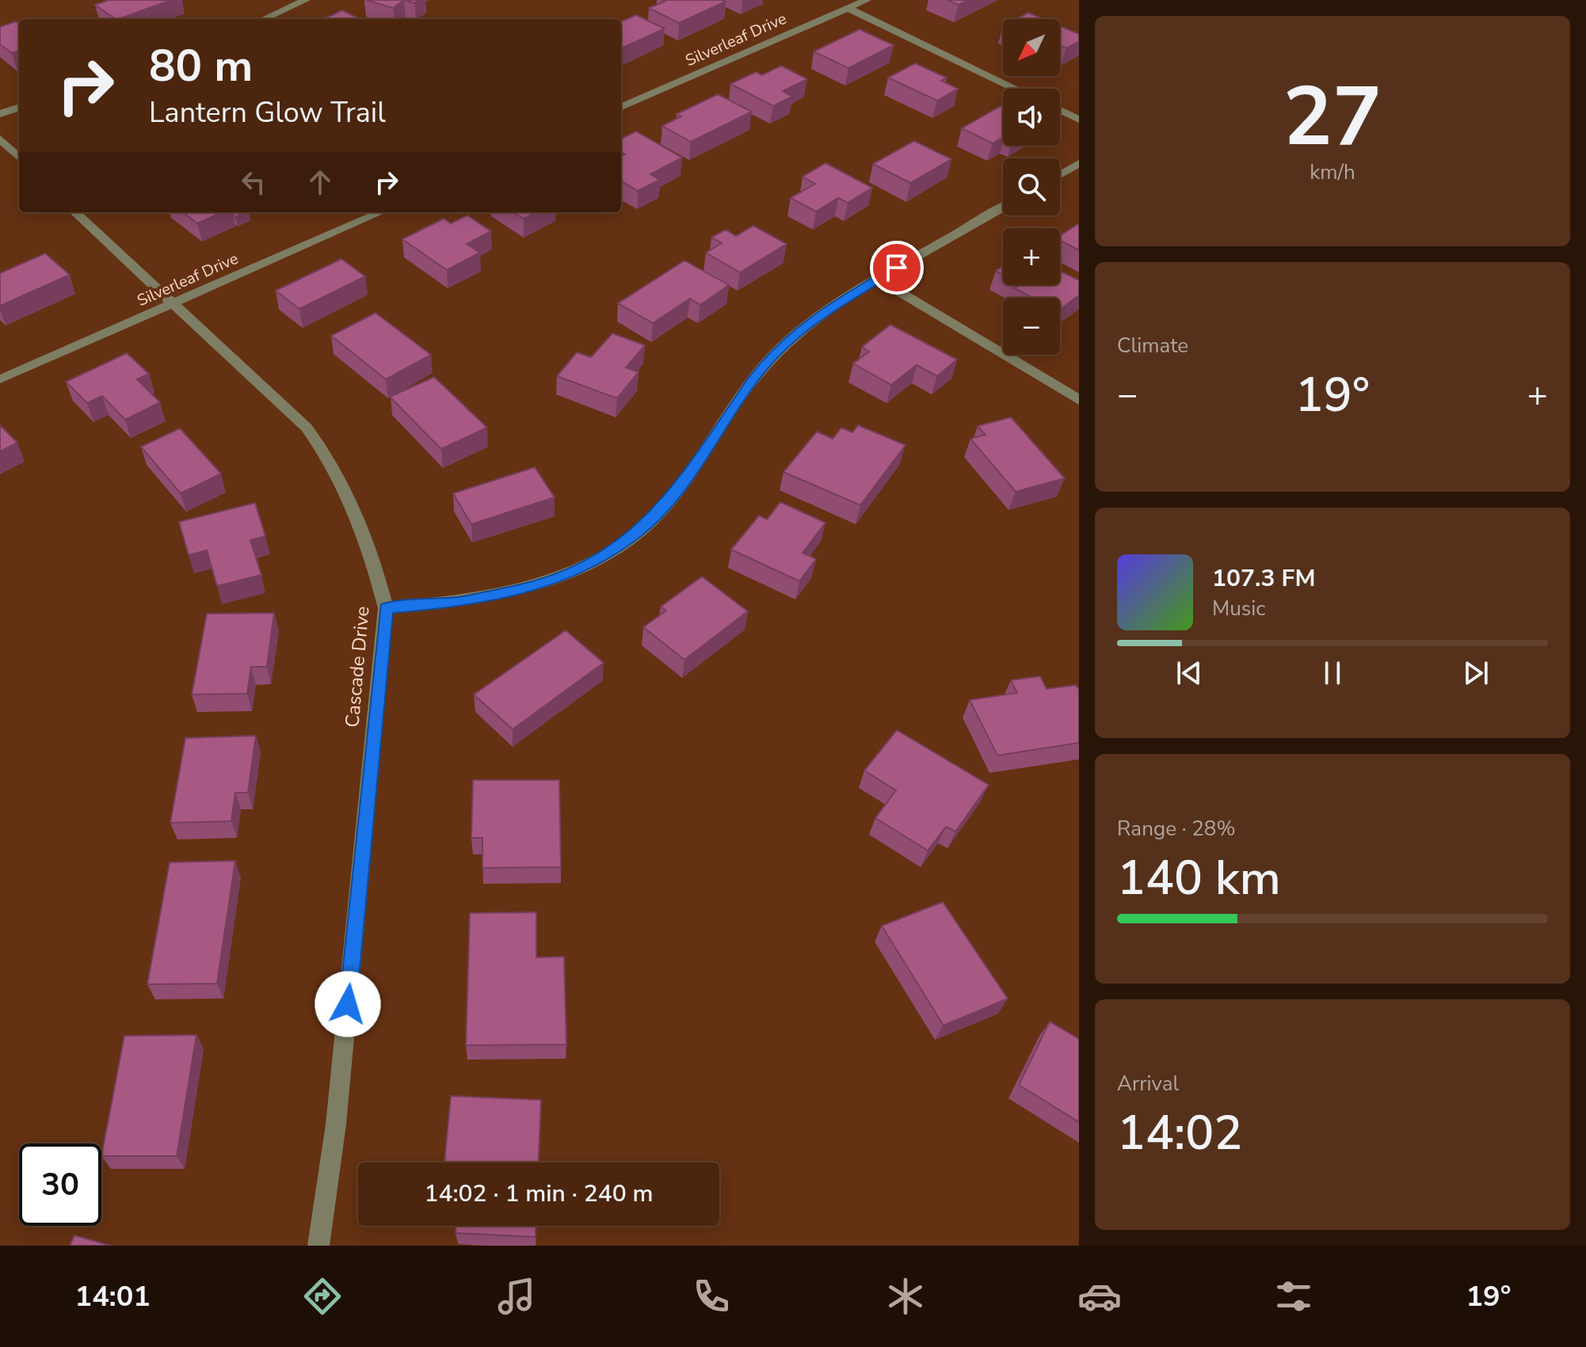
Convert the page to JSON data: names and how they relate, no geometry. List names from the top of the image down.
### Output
{
  "streets": {
    "street": ["Silverleaf Drive", "Cascade Drive"]
  },
  "crossings": [
    ["Silverleaf Drive", "Cascade Drive"]
  ],
  "north": "bottom left",
  "page": {
    "tile": [
      ["27", "km/h"],
      "Climate",
      ["Range · 28%", "140 km"],
      ["Arrival", "14:02"]
    ],
    "map_buttons": ["+", "−"],
    "turn": ["80 m", "Lantern Glow Trail"],
    "heat": ["−", "19°", "+"],
    "song": ["107.3 FM", "Music"],
    "limit": "30",
    "trip": "14:02 · 1 min · 240 m",
    "tabs": ["14:01", "19°"]
  }
}
